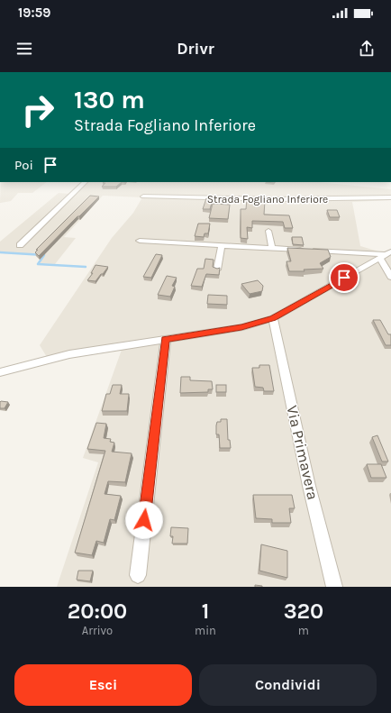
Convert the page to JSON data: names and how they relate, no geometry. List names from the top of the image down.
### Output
{
  "streets": {
    "street": ["Strada Fogliano Inferiore", "Via Primavera"]
  },
  "page": {
    "status": "19:59",
    "header": "Drivr",
    "turn": ["130 m", "Strada Fogliano Inferiore"],
    "then": "Poi",
    "eta": [
      "20:00",
      "Arrivo",
      "1",
      "min",
      "320",
      "m"
    ],
    "buttons": ["Esci", "Condividi"]
  }
}
